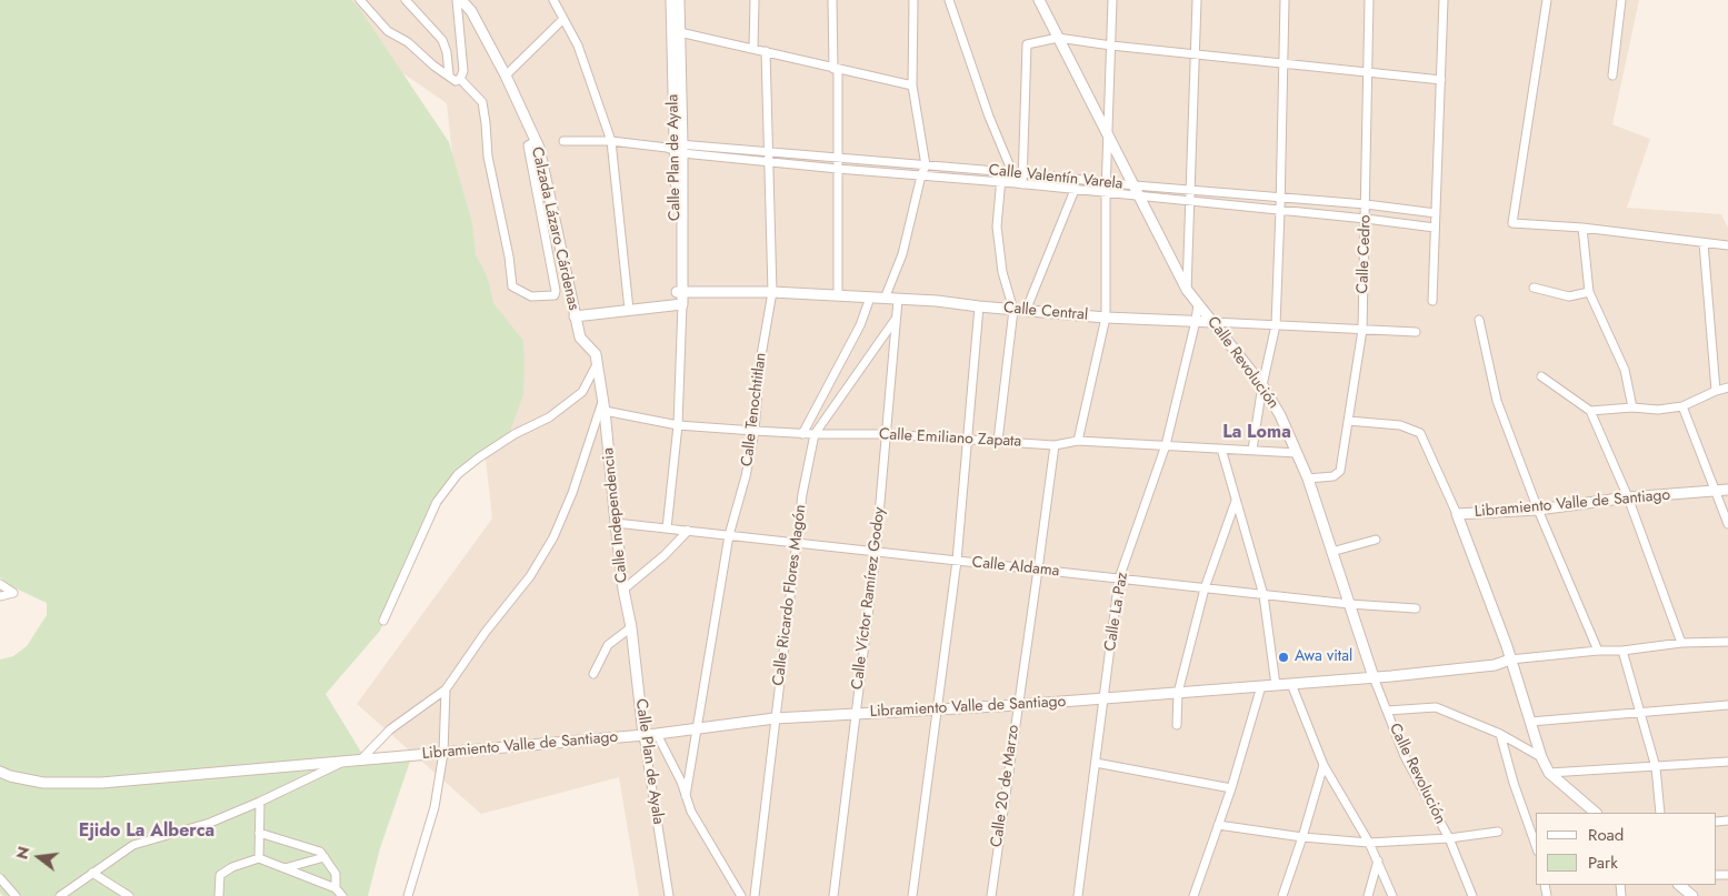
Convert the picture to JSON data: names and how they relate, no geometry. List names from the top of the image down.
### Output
{
  "streets": {
    "street": [
      "Calle Plan de Ayala",
      "Calle Valentín Varela",
      "Calzada Lázaro Cárdenas",
      "Calle Cedro",
      "Calle Central",
      "Calle Revolución",
      "Calle Tenochtitlan",
      "Calle Emiliano Zapata",
      "Libramiento Valle de Santiago",
      "Calle Independencia",
      "Calle Aldama",
      "Calle Ricardo Flores Magón",
      "Calle Víctor Ramírez Godoy",
      "Calle La Paz",
      "Calle 20 de Marzo"
    ]
  },
  "crossings": [
    ["Calle Plan de Ayala", "Calle Valentín Varela"],
    ["Calle Plan de Ayala", "Calle Central"],
    ["Calle Plan de Ayala", "Calle Emiliano Zapata"],
    ["Calle Plan de Ayala", "Libramiento Valle de Santiago"],
    ["Calle Plan de Ayala", "Calle Independencia"],
    ["Calle Plan de Ayala", "Calle Aldama"],
    ["Calle Valentín Varela", "Calle Cedro"],
    ["Calle Valentín Varela", "Calle Revolución"],
    ["Calle Valentín Varela", "Calle Tenochtitlan"],
    ["Calzada Lázaro Cárdenas", "Calle Emiliano Zapata"],
    ["Calzada Lázaro Cárdenas", "Calle Independencia"],
    ["Calle Cedro", "Calle Central"],
    ["Calle Cedro", "Calle Revolución"],
    ["Calle Central", "Calle Revolución"],
    ["Calle Central", "Calle Tenochtitlan"],
    ["Calle Central", "Calle Víctor Ramírez Godoy"],
    ["Calle Central", "Calle La Paz"],
    ["Calle Revolución", "Calle Emiliano Zapata"],
    ["Calle Revolución", "Libramiento Valle de Santiago"],
    ["Calle Revolución", "Calle Aldama"],
    ["Calle Revolución", "Calle La Paz"],
    ["Calle Tenochtitlan", "Calle Emiliano Zapata"],
    ["Calle Tenochtitlan", "Libramiento Valle de Santiago"],
    ["Calle Tenochtitlan", "Calle Aldama"],
    ["Calle Emiliano Zapata", "Calle Independencia"],
    ["Calle Emiliano Zapata", "Calle Ricardo Flores Magón"],
    ["Calle Emiliano Zapata", "Calle Víctor Ramírez Godoy"],
    ["Calle Emiliano Zapata", "Calle La Paz"],
    ["Calle Emiliano Zapata", "Calle 20 de Marzo"],
    ["Libramiento Valle de Santiago", "Calle Ricardo Flores Magón"],
    ["Libramiento Valle de Santiago", "Calle Víctor Ramírez Godoy"],
    ["Libramiento Valle de Santiago", "Calle La Paz"],
    ["Libramiento Valle de Santiago", "Calle 20 de Marzo"],
    ["Calle Independencia", "Calle Aldama"],
    ["Calle Aldama", "Calle Ricardo Flores Magón"],
    ["Calle Aldama", "Calle Víctor Ramírez Godoy"],
    ["Calle Aldama", "Calle La Paz"],
    ["Calle Aldama", "Calle 20 de Marzo"],
    ["Calle Ricardo Flores Magón", "Calle Víctor Ramírez Godoy"]
  ],
  "districts": ["La Loma", "Ejido La Alberca"],
  "places": ["Awa vital"],
  "legend": ["Road", "Park"],
  "north": "left"
}
